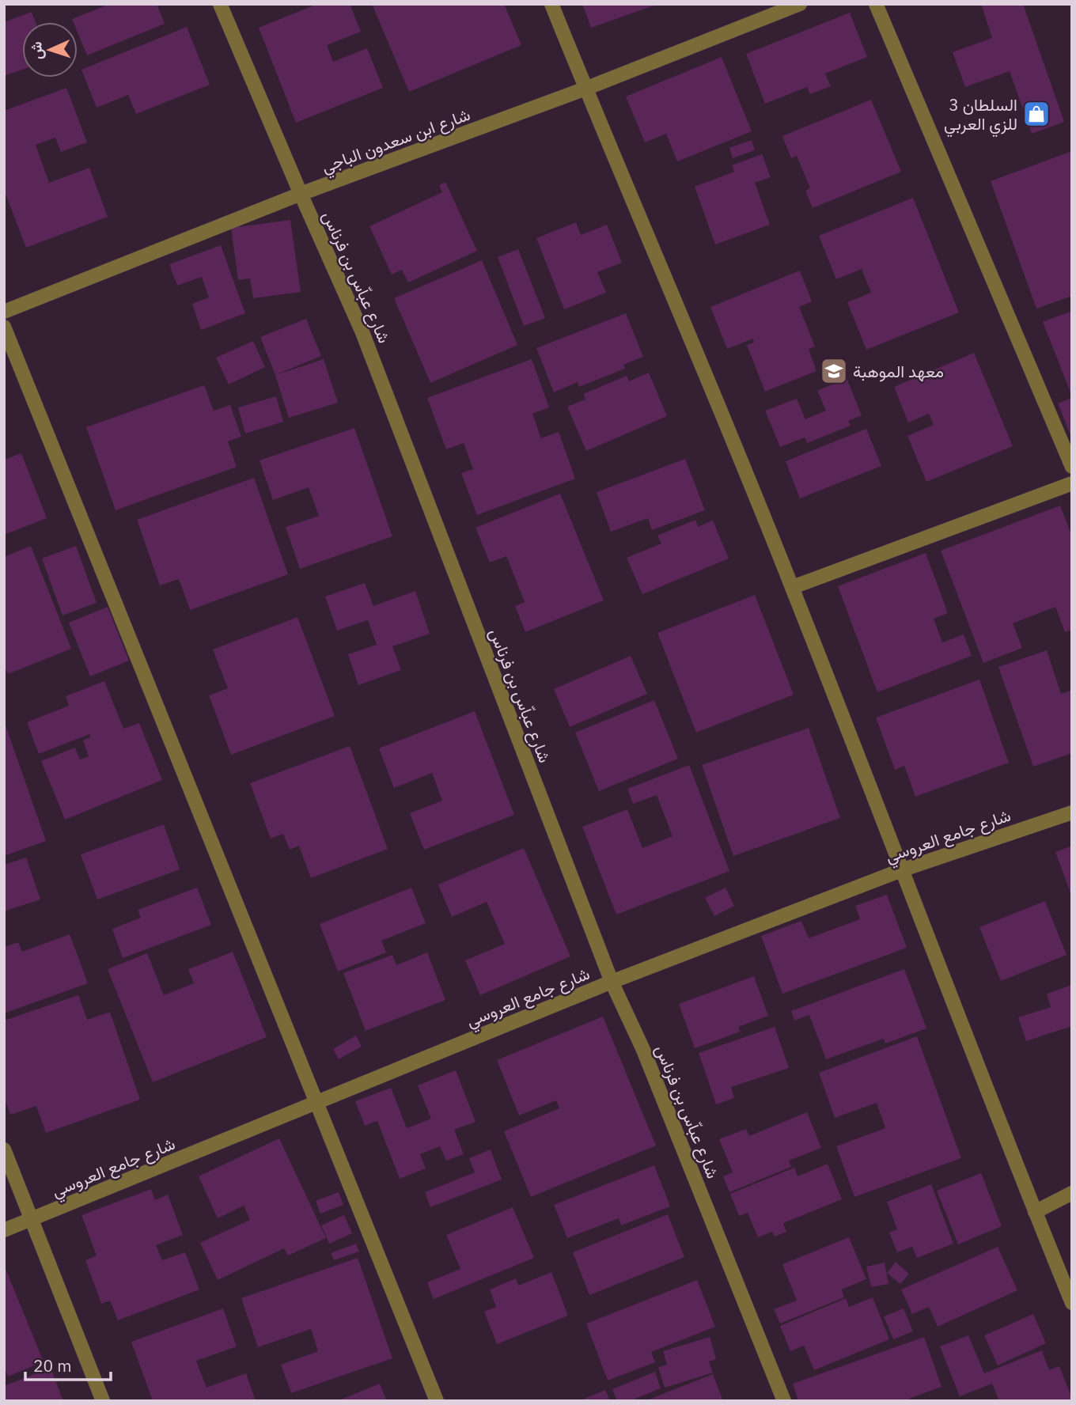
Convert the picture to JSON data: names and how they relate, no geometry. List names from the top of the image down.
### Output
{
  "streets": {
    "street": ["شارع ابن سعدون الباجي", "شارع عباّس بن فرناس", "شارع جامع العروسي"]
  },
  "crossings": [
    ["شارع ابن سعدون الباجي", "شارع عباّس بن فرناس"],
    ["شارع عباّس بن فرناس", "شارع جامع العروسي"]
  ],
  "places": {
    "shop": ["السلطان 3 للزي العربي"],
    "school or university": ["معهد الموهبة"]
  },
  "scale_bar": "20 m",
  "north": "left"
}
